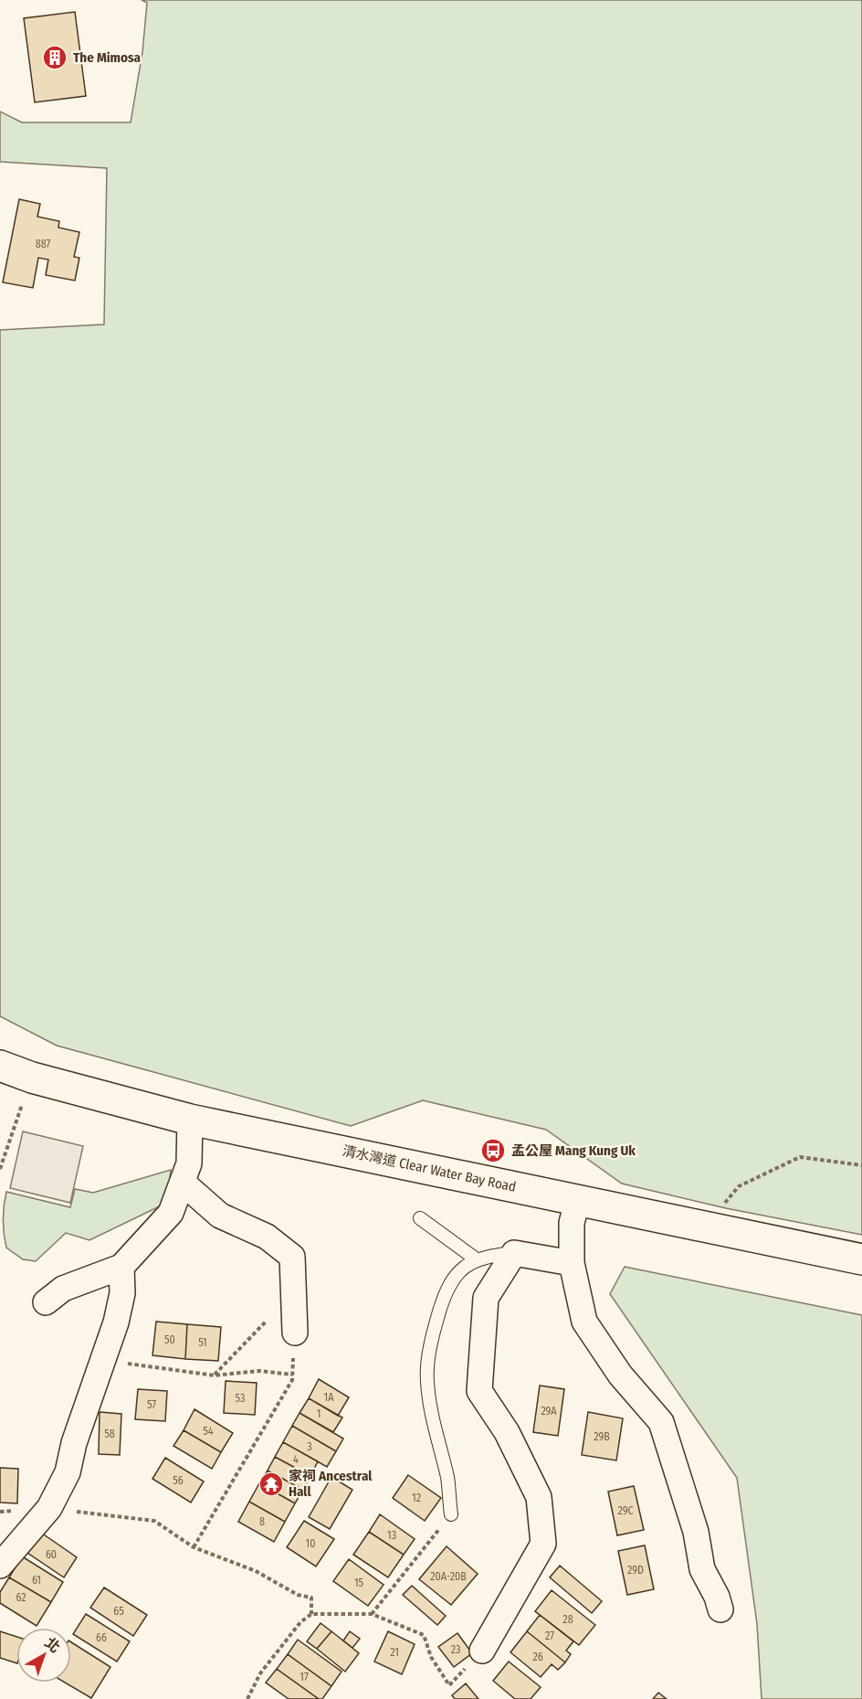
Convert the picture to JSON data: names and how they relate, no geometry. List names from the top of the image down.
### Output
{
  "streets": {
    "main road": ["清水灣道 Clear Water Bay Road"]
  },
  "places": {
    "building": ["The Mimosa"],
    "bus stop": ["孟公屋 Mang Kung Uk"],
    "temple": ["家祠 Ancestral Hall"]
  },
  "house_numbers": [
    "887",
    "50",
    "51",
    "1A",
    "53",
    "57",
    "29A",
    "1",
    "54",
    "58",
    "29B",
    "3",
    "4",
    "56",
    "12",
    "29C",
    "8",
    "13",
    "10",
    "60",
    "29D",
    "20A-20B",
    "61",
    "15",
    "62",
    "65",
    "28",
    "27",
    "66",
    "23",
    "21",
    "26",
    "17"
  ],
  "north": "top right"
}
